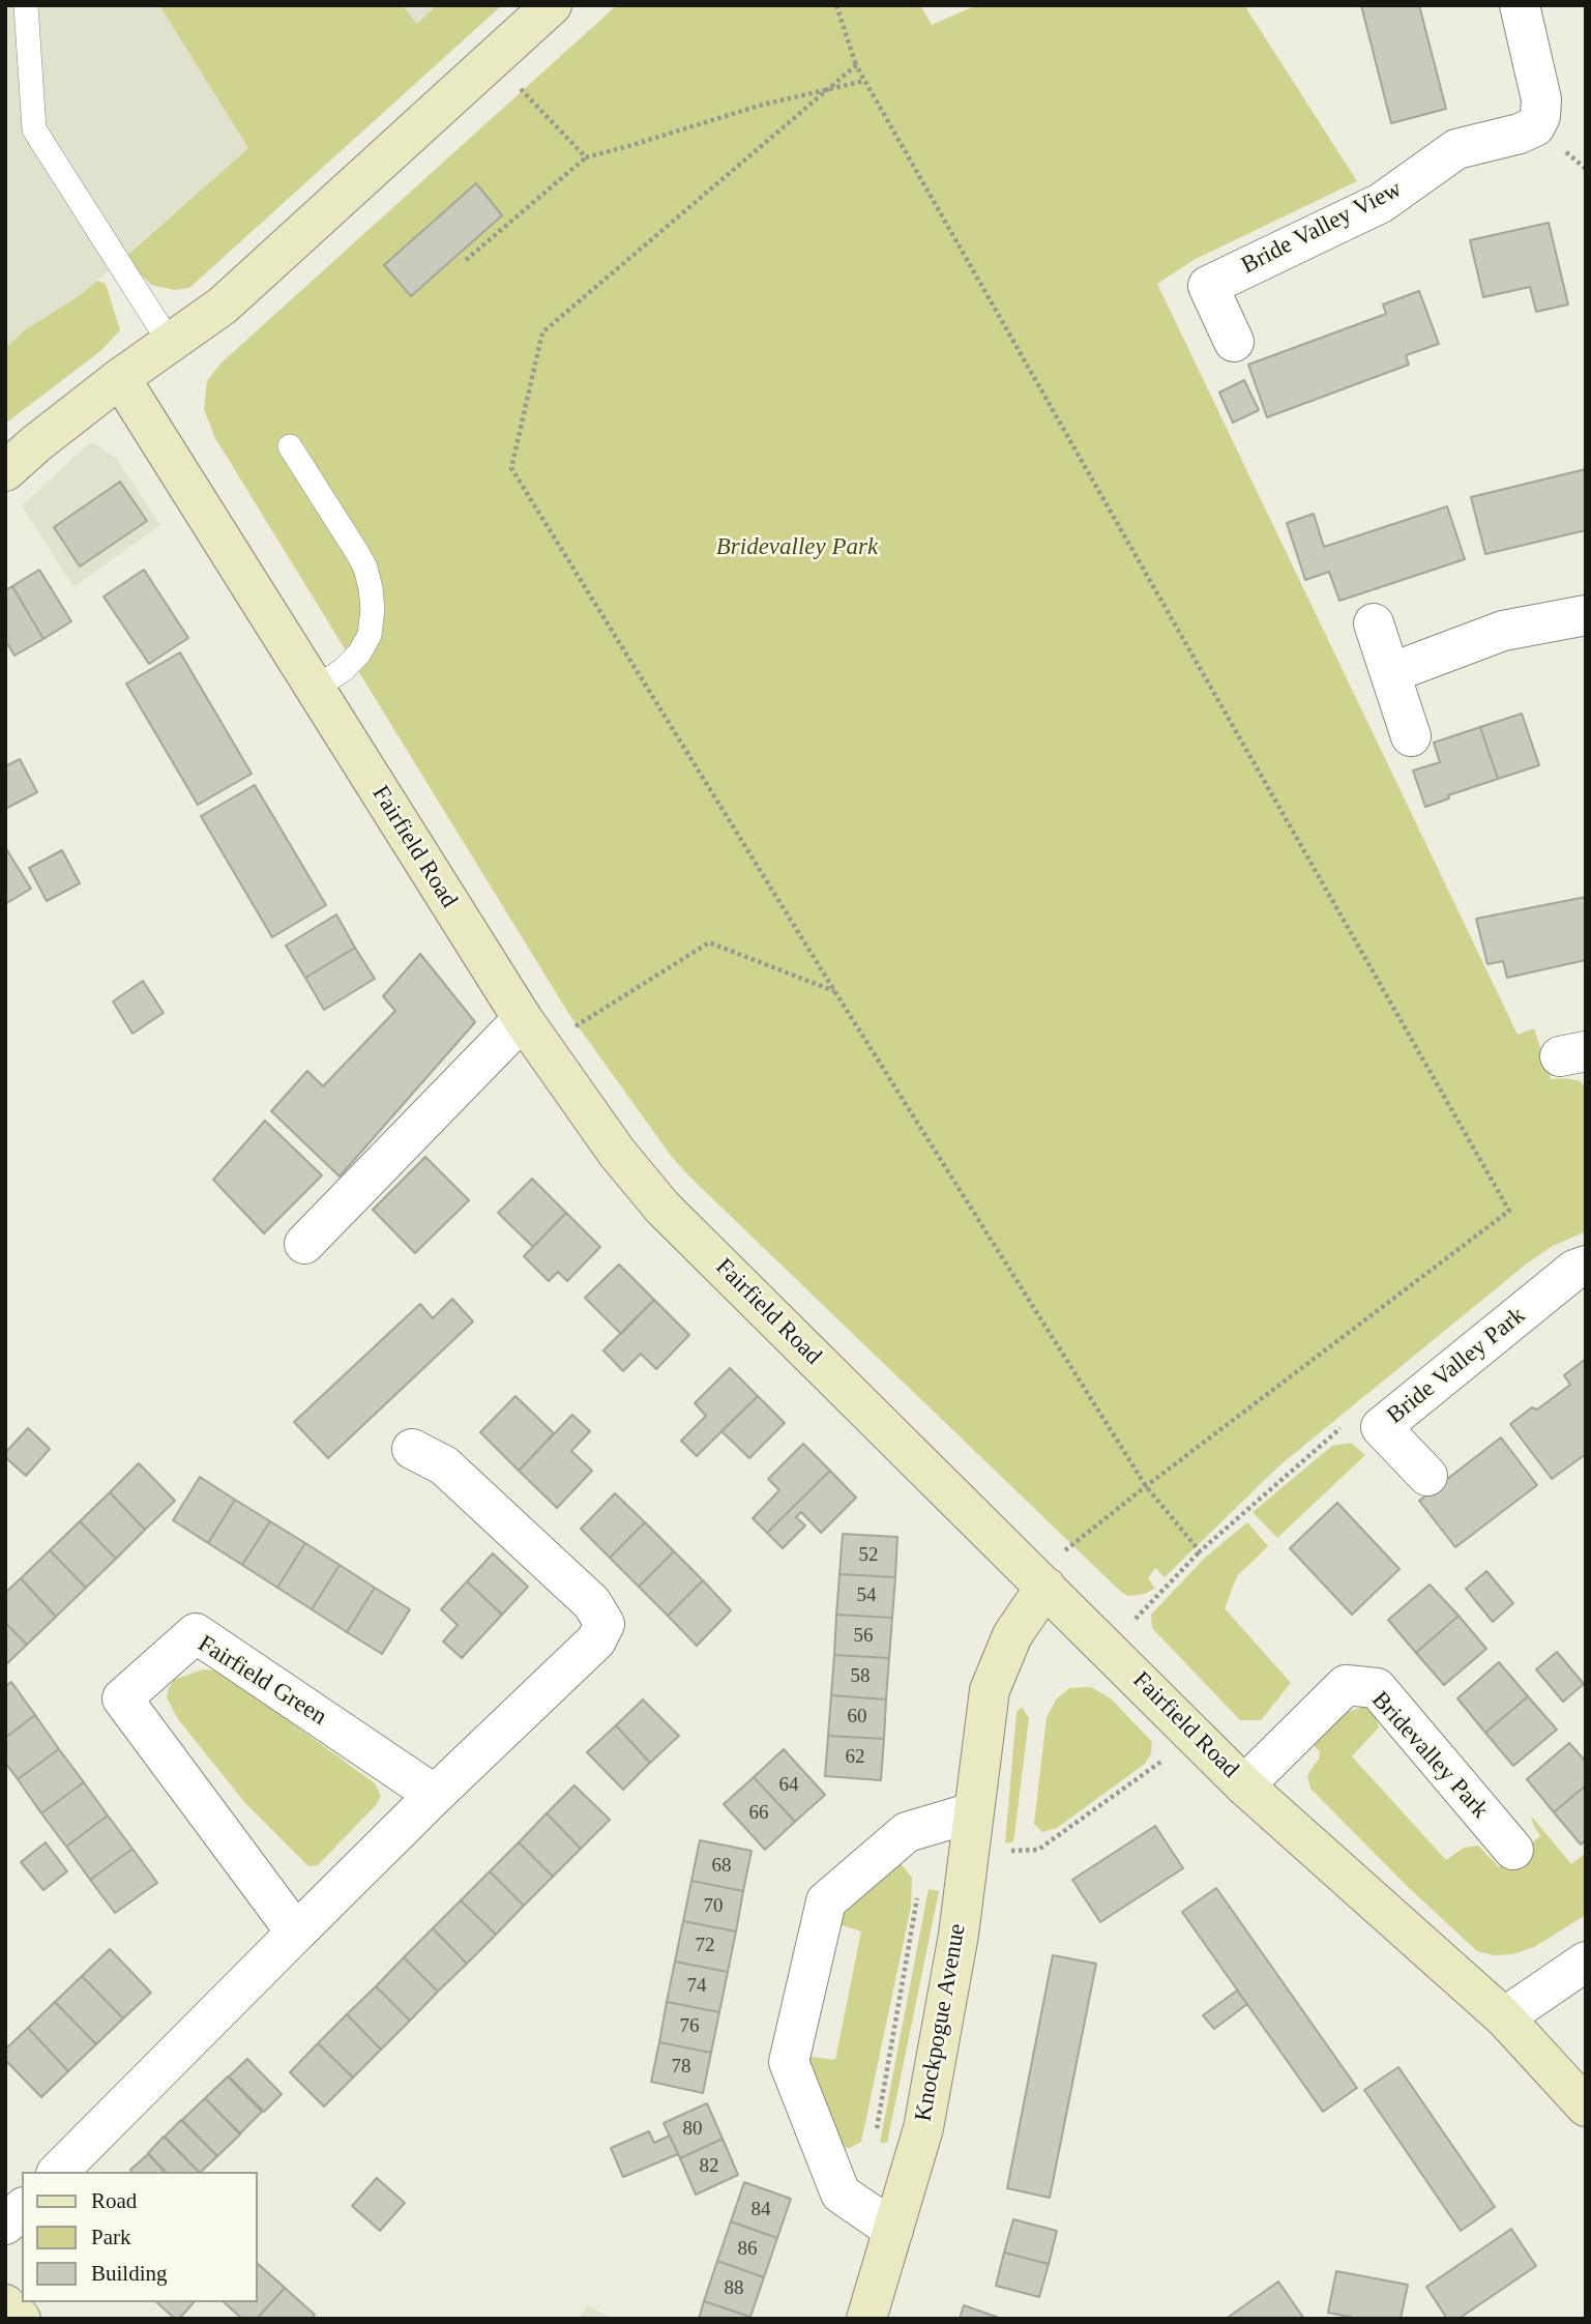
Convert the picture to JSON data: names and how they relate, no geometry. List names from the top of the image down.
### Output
{
  "streets": {
    "street": [
      "Bride Valley View",
      "Fairfield Road",
      "Bride Valley Park",
      "Fairfield Green",
      "Bridevalley Park",
      "Knockpogue Avenue"
    ]
  },
  "crossings": [
    ["Fairfield Road", "Bridevalley Park"],
    ["Fairfield Road", "Knockpogue Avenue"]
  ],
  "parks": ["Bridevalley Park"],
  "house_numbers": [
    "52",
    "54",
    "56",
    "58",
    "60",
    "62",
    "64",
    "66",
    "68",
    "70",
    "72",
    "74",
    "76",
    "78",
    "80",
    "82",
    "84",
    "86",
    "88"
  ],
  "legend": ["Road", "Park", "Building"]
}
